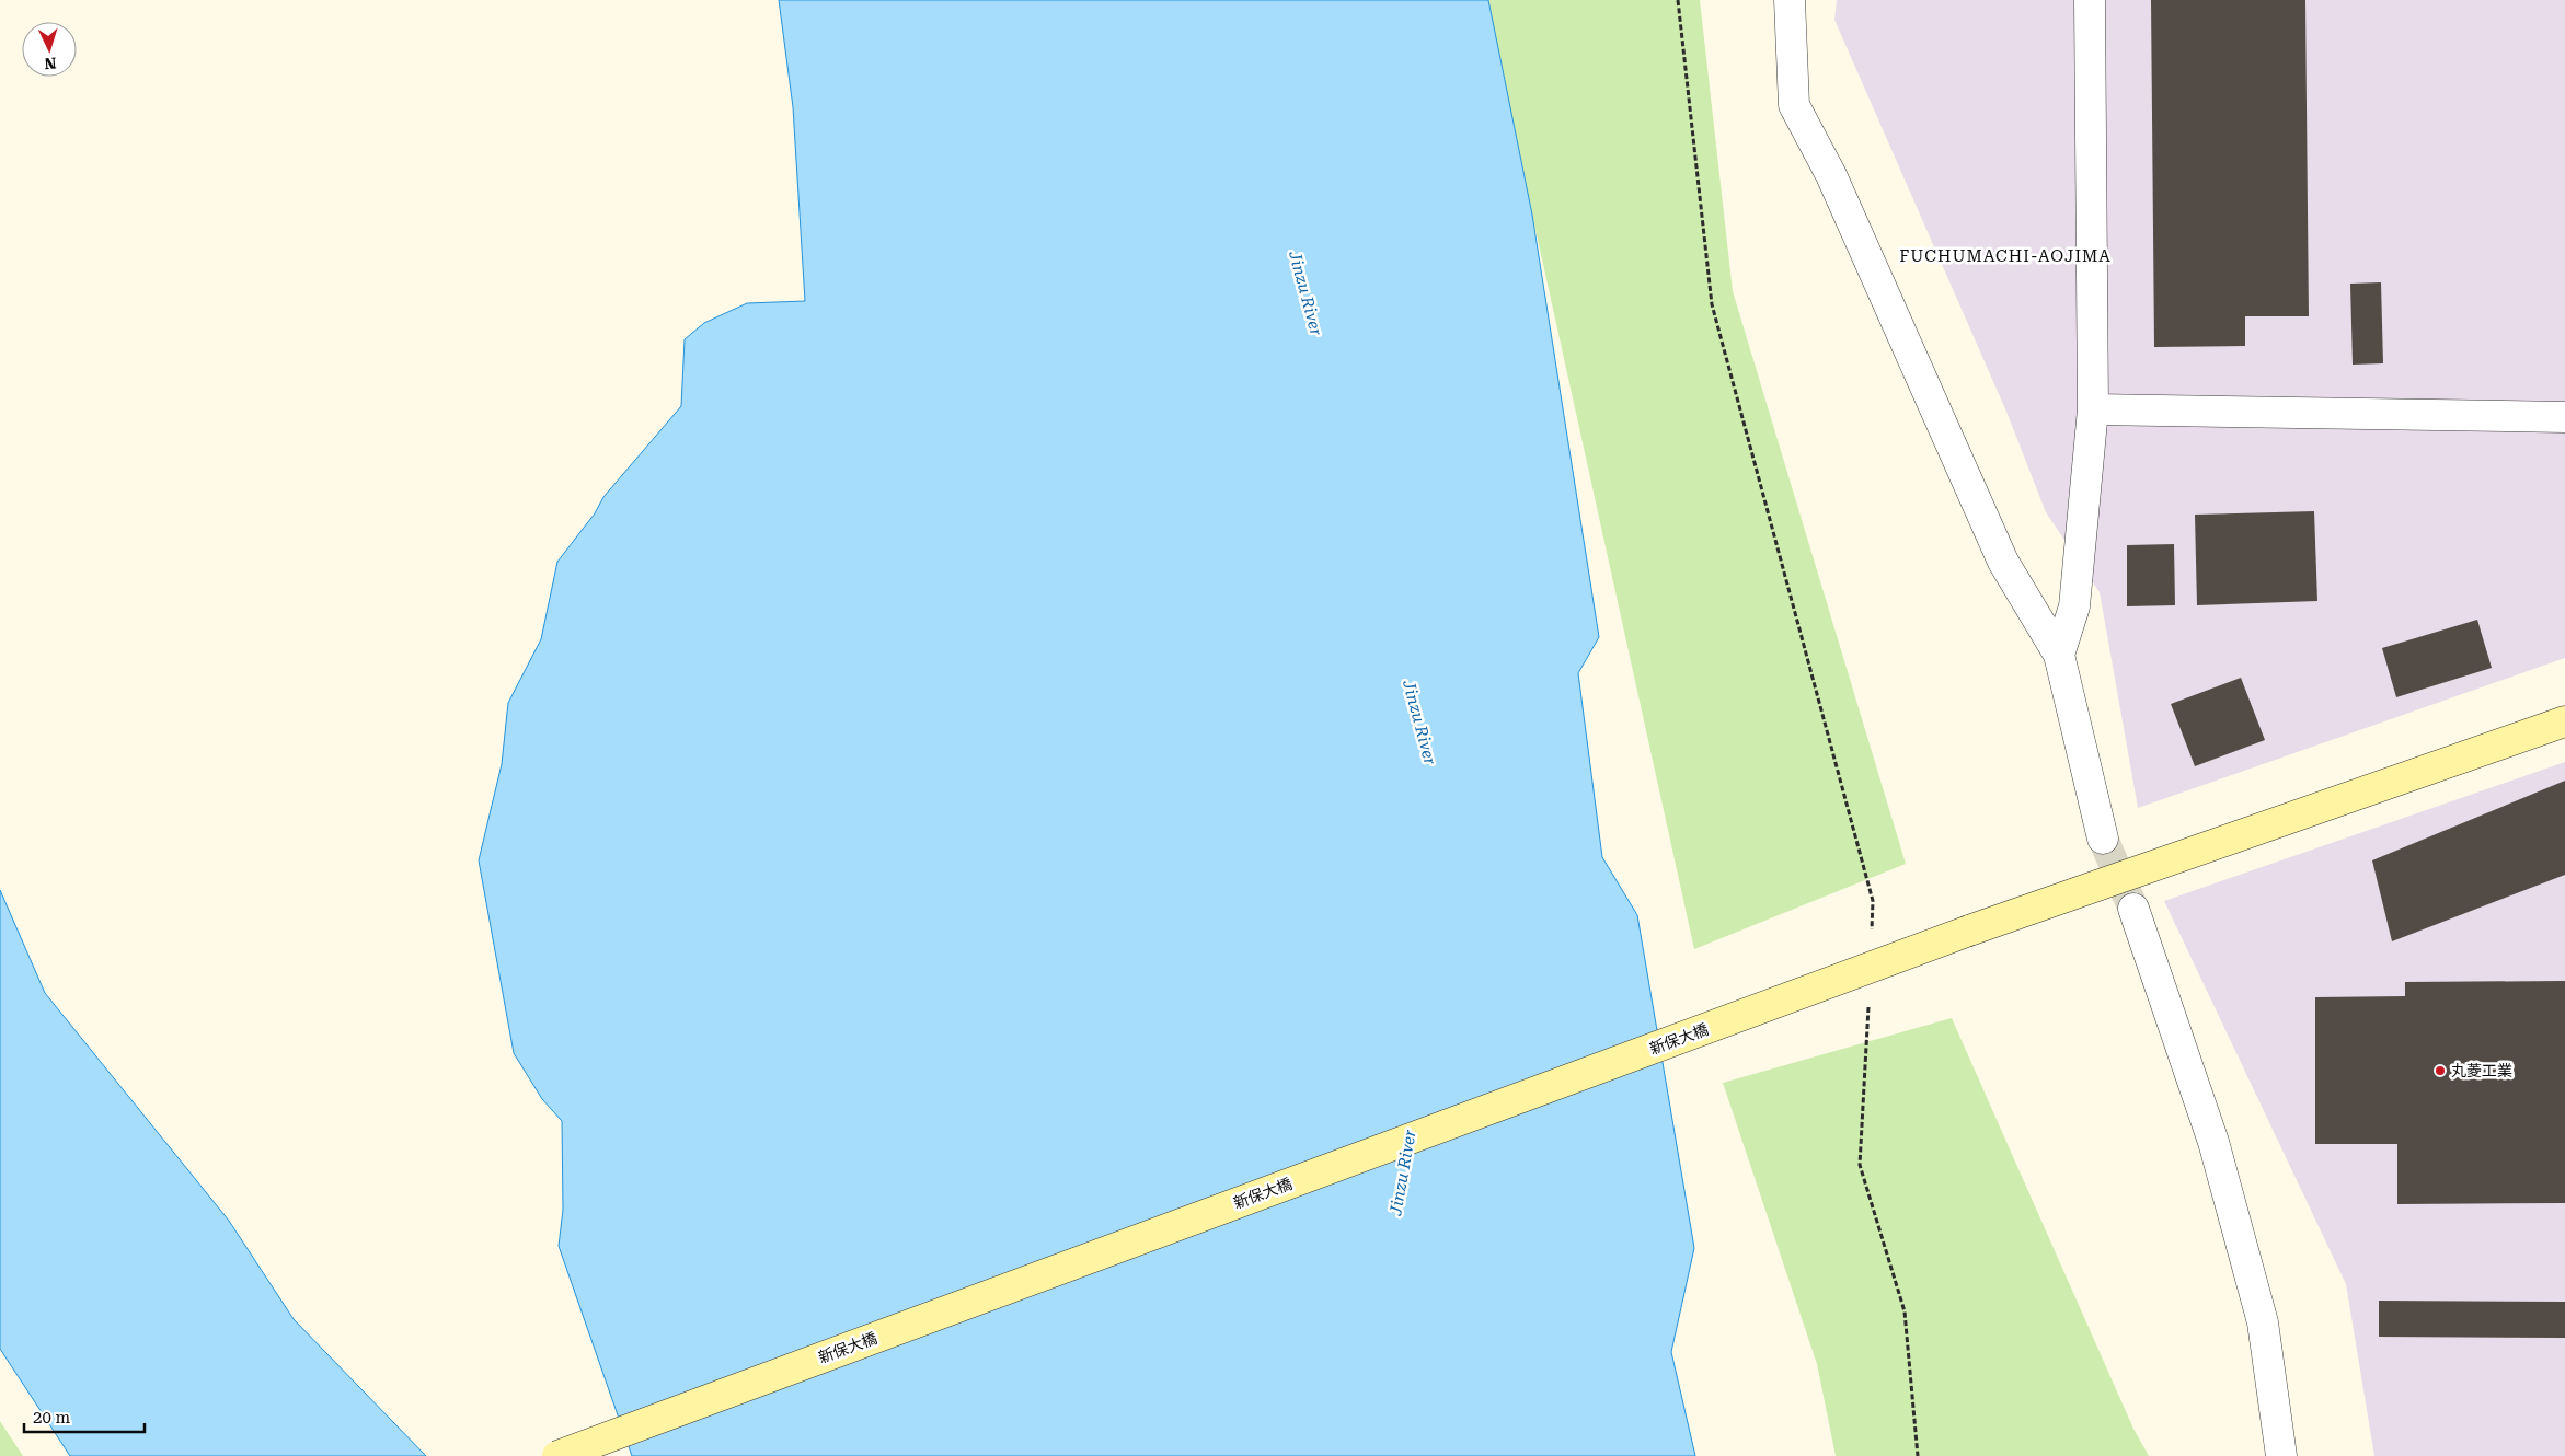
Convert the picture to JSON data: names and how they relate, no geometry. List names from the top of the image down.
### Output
{
  "streets": {
    "street": ["新保大橋"]
  },
  "districts": ["FUCHUMACHI-AOJIMA"],
  "water": ["Jinzu River"],
  "places": ["丸菱工業"],
  "scale_bar": "20 m",
  "north": "bottom"
}
